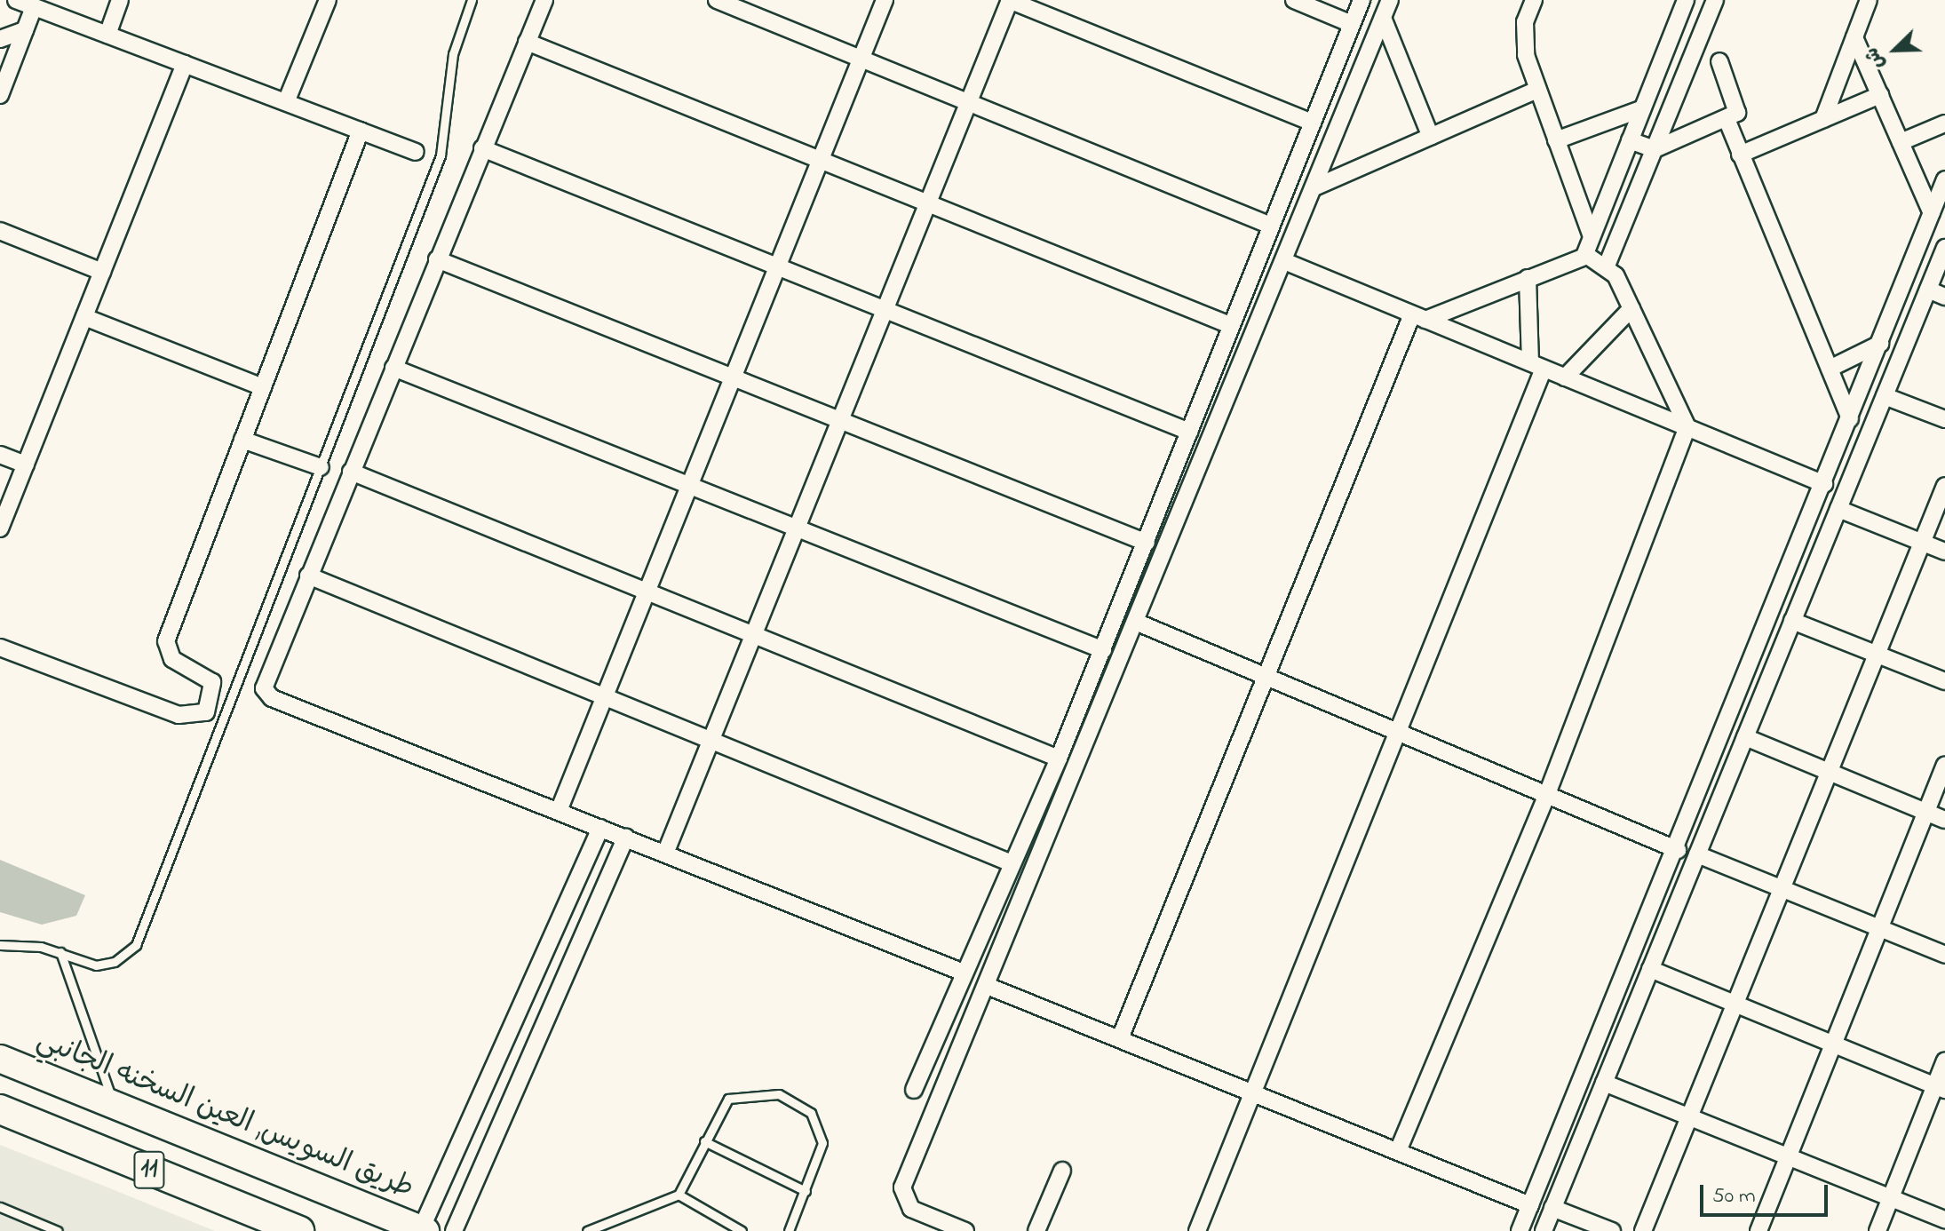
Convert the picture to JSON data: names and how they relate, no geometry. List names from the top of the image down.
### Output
{
  "streets": {
    "highway": ["11"],
    "main road": ["طريق السويس, العين السخنه الجانبي"]
  },
  "scale_bar": "50 m",
  "north": "bottom left"
}
